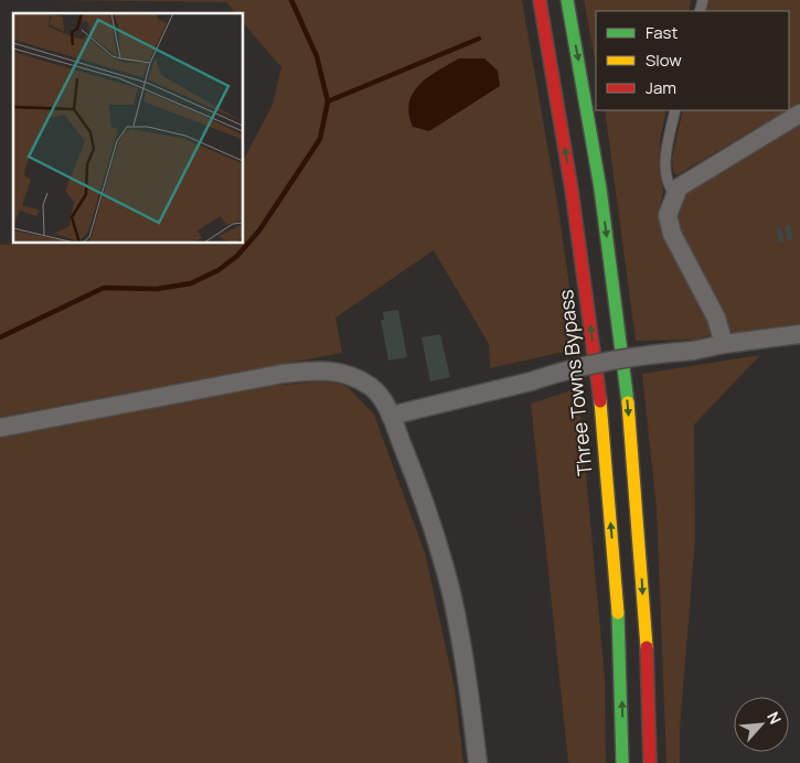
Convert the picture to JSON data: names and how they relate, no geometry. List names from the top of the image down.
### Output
{
  "streets": {
    "highway": ["Three Towns Bypass"]
  },
  "legend": ["Fast", "Slow", "Jam"],
  "north": "top right"
}
